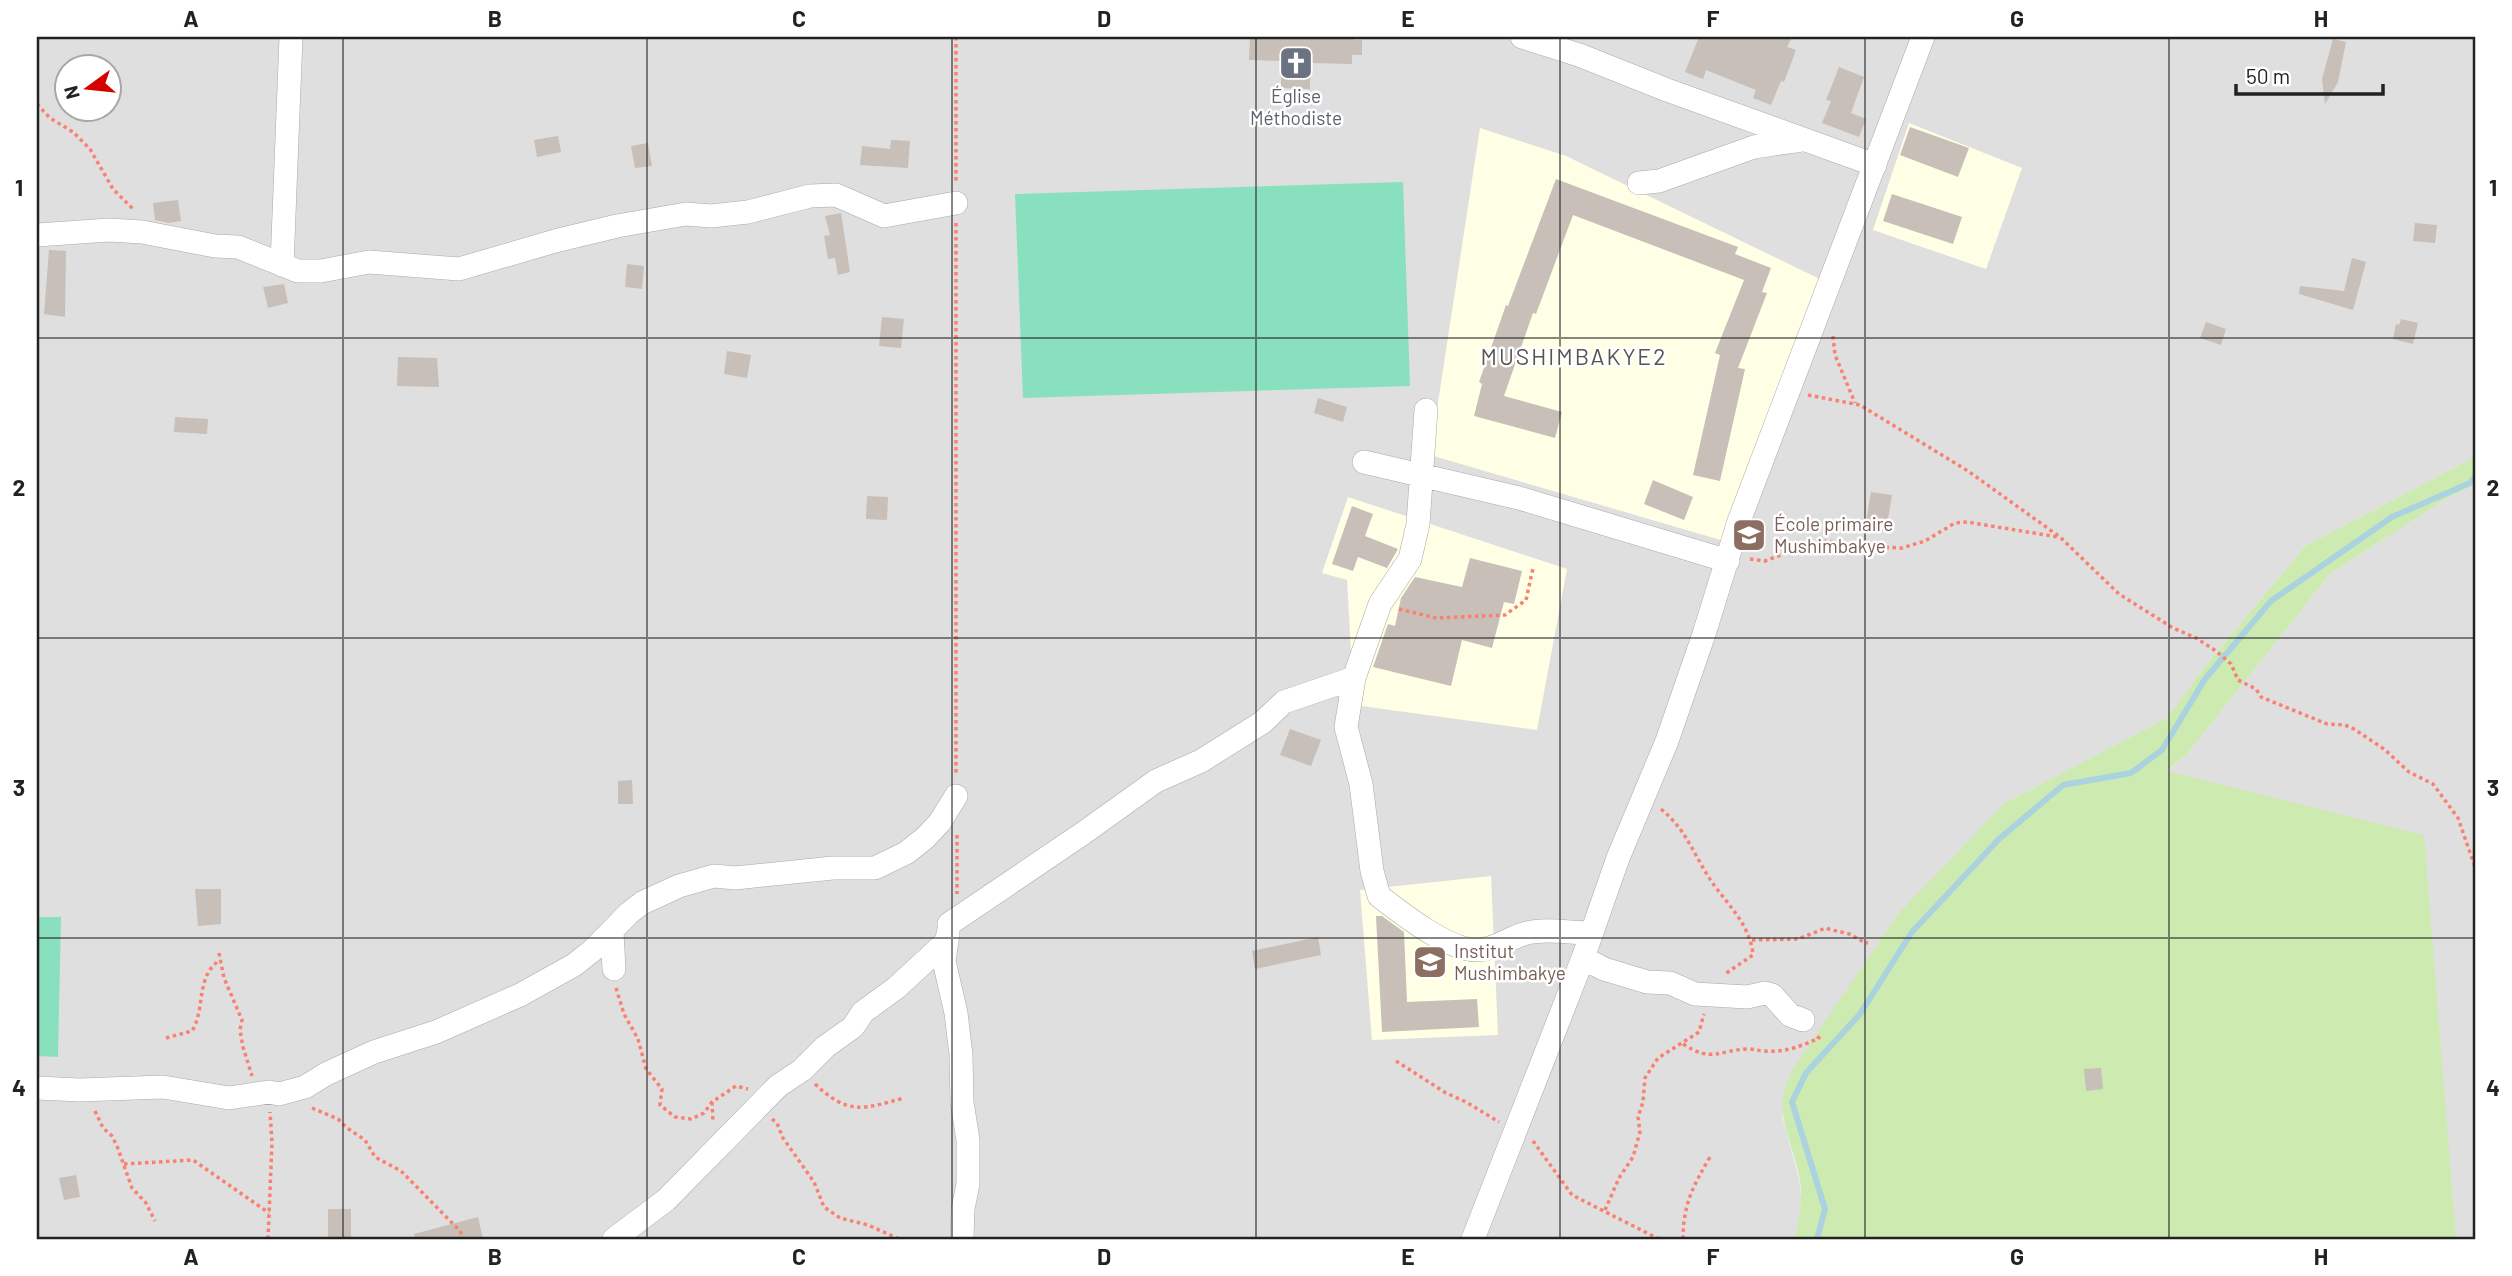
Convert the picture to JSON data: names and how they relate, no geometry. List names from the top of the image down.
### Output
{
  "districts": ["MUSHIMBAKYE2"],
  "places": {
    "church": ["Église Méthodiste"],
    "school or university": ["École primaire Mushimbakye", "Institut Mushimbakye"]
  },
  "scale_bar": "50 m",
  "north": "left",
  "grid": {
    "columns": [
      "A",
      "B",
      "C",
      "D",
      "E",
      "F",
      "G",
      "H"
    ],
    "rows": [
      "1",
      "2",
      "3",
      "4"
    ]
  }
}
